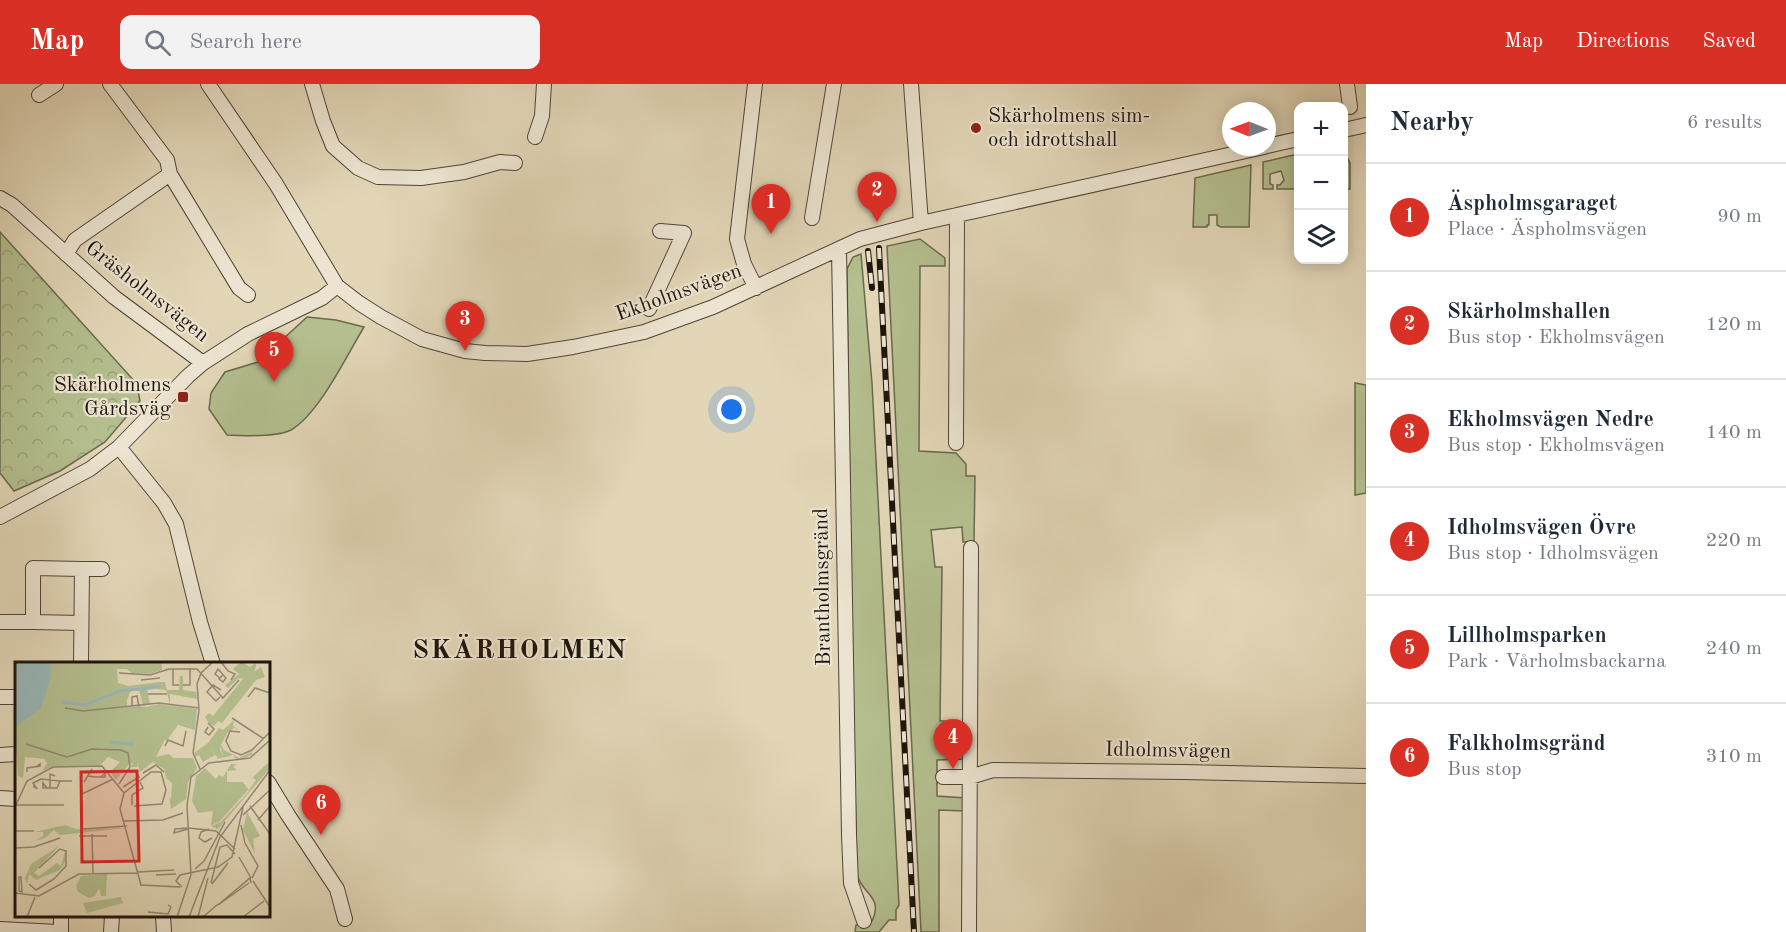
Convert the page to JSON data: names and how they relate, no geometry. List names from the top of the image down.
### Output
{
  "streets": {
    "street": [
      "Gräsholmsvägen",
      "Ekholmsvägen",
      "Brantholmsgränd",
      "Idholmsvägen"
    ]
  },
  "crossings": [
    ["Ekholmsvägen", "Brantholmsgränd"]
  ],
  "districts": ["SKÄRHOLMEN"],
  "places": {
    "other": ["Skärholmens sim- och idrottshall"],
    "transit": ["Skärholmens Gårdsväg"]
  },
  "north": "left",
  "page": {
    "header": "Map",
    "search": "Search here",
    "nav": ["Map", "Directions", "Saved"],
    "heading": ["Nearby", "6 results"],
    "map_buttons": ["+", "−"],
    "list": [
      {
        "mark": "1",
        "name": "Äspholmsgaraget",
        "note": "Place · Äspholmsvägen",
        "value": "90 m"
      },
      {
        "mark": "2",
        "name": "Skärholmshallen",
        "note": "Bus stop · Ekholmsvägen",
        "value": "120 m"
      },
      {
        "mark": "3",
        "name": "Ekholmsvägen Nedre",
        "note": "Bus stop · Ekholmsvägen",
        "value": "140 m"
      },
      {
        "mark": "4",
        "name": "Idholmsvägen Övre",
        "note": "Bus stop · Idholmsvägen",
        "value": "220 m"
      },
      {
        "mark": "5",
        "name": "Lillholmsparken",
        "note": "Park · Vårholmsbackarna",
        "value": "240 m"
      },
      {
        "mark": "6",
        "name": "Falkholmsgränd",
        "note": "Bus stop",
        "value": "310 m"
      }
    ],
    "pins": [
      "2",
      "1",
      "3",
      "5",
      "4",
      "6"
    ]
  }
}
